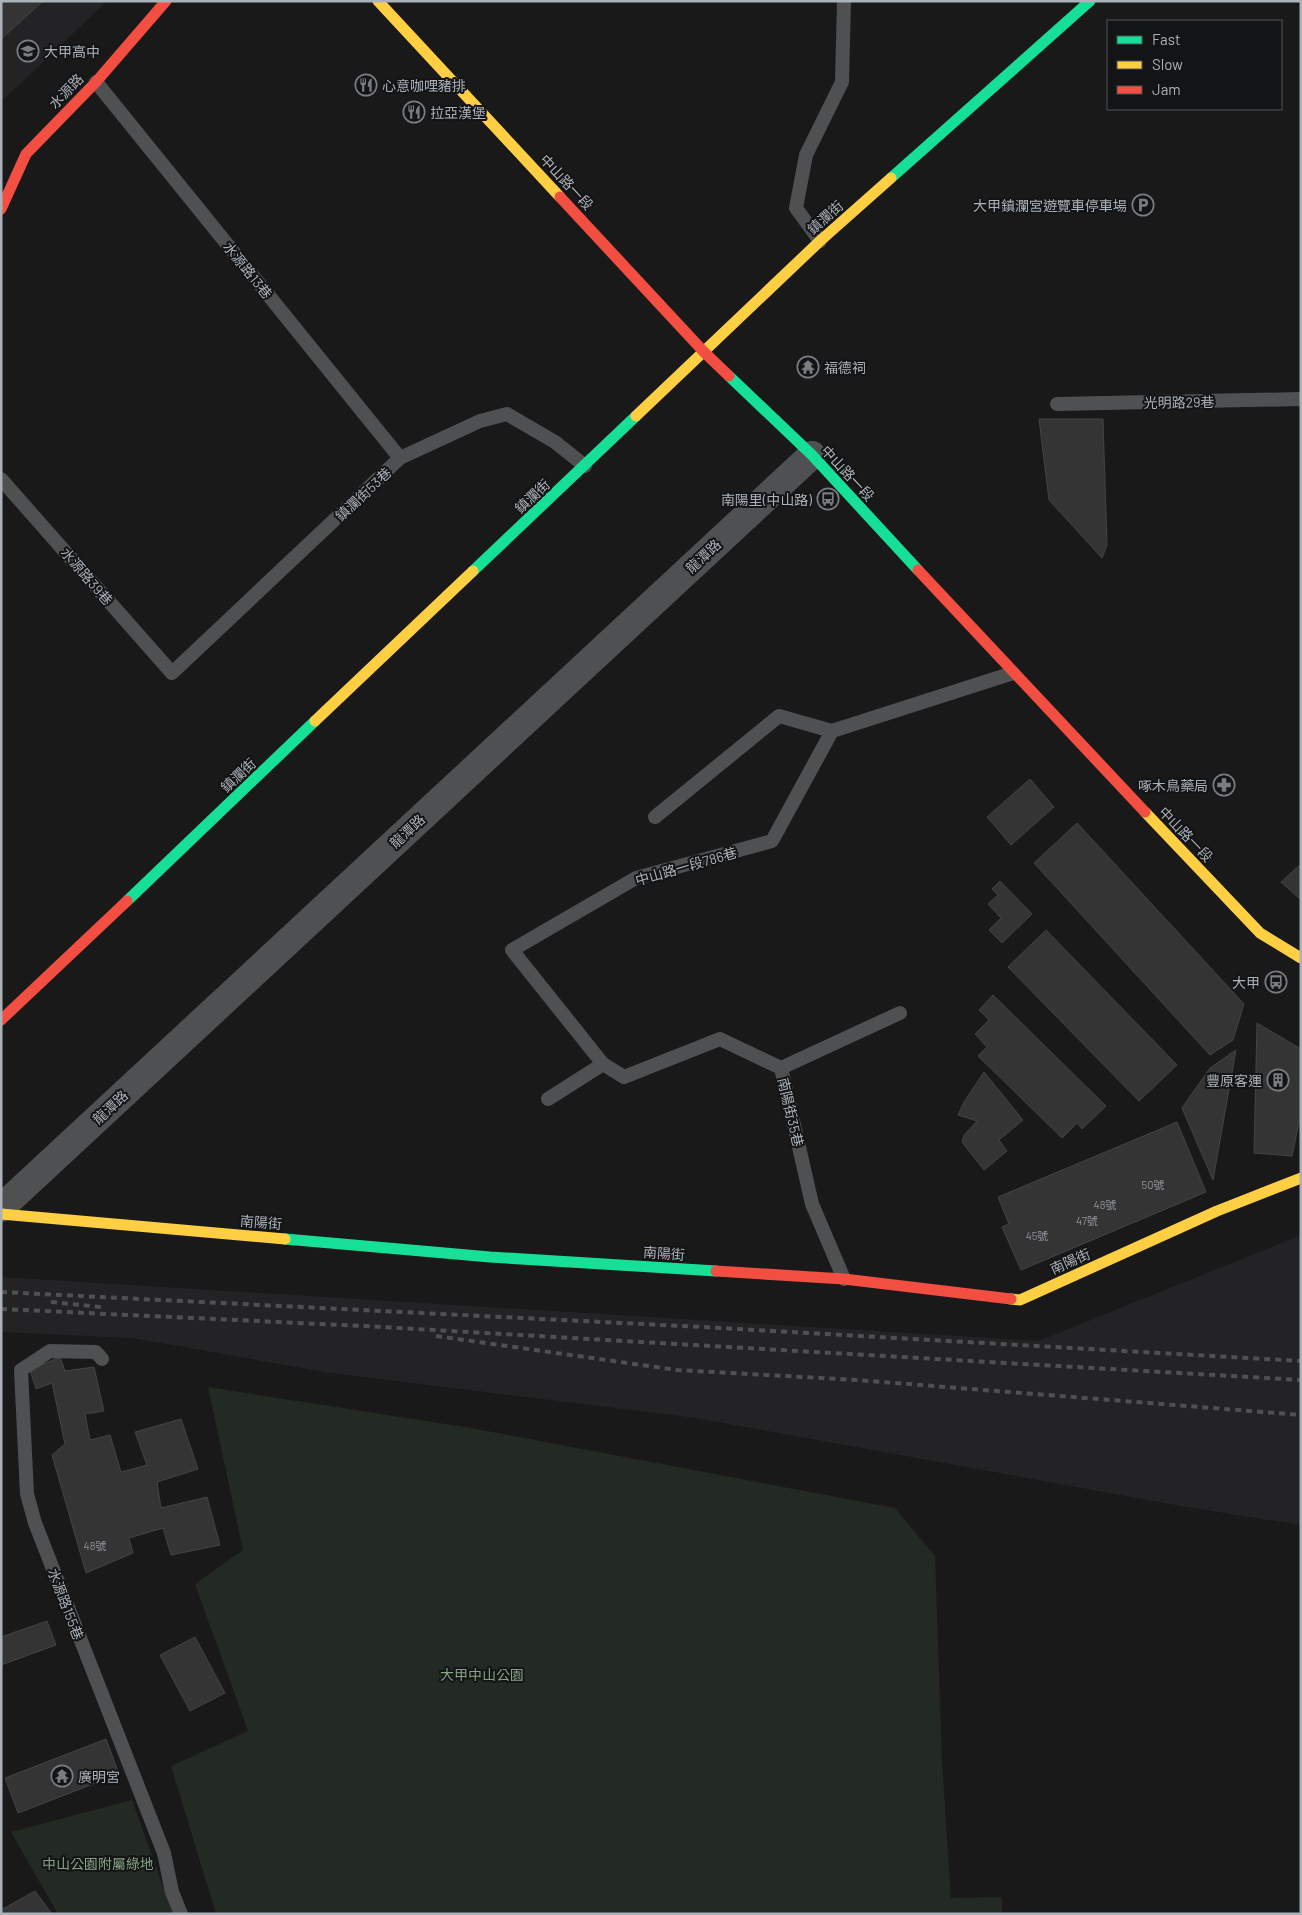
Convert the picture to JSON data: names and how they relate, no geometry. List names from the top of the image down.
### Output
{
  "streets": {
    "street": [
      "水源路",
      "中山路一段",
      "鎮瀾街",
      "龍潭路",
      "南陽街"
    ],
    "lane": [
      "水源路13巷",
      "光明路29巷",
      "鎮瀾街53巷",
      "水源路39巷",
      "中山路一段786巷",
      "南陽街35巷",
      "水源路155巷"
    ]
  },
  "crossings": [
    ["水源路", "水源路13巷"],
    ["中山路一段", "鎮瀾街"],
    ["中山路一段", "龍潭路"],
    ["鎮瀾街", "鎮瀾街53巷"],
    ["水源路13巷", "鎮瀾街53巷"],
    ["鎮瀾街53巷", "水源路39巷"],
    ["南陽街35巷", "南陽街"]
  ],
  "parks": ["大甲中山公園", "中山公園附屬綠地"],
  "places": {
    "school or university": ["大甲高中"],
    "restaurant": ["心意咖哩豬排", "拉亞漢堡"],
    "parking": ["大甲鎮瀾宮遊覽車停車場"],
    "temple": ["福德祠", "廣明宮"],
    "bus stop": ["南陽里(中山路)", "大甲"],
    "pharmacy": ["啄木鳥藥局"],
    "building": ["豐原客運"]
  },
  "house_numbers": [
    "50號",
    "48號",
    "47號",
    "45號",
    "48號"
  ],
  "legend": ["Fast", "Slow", "Jam"]
}
